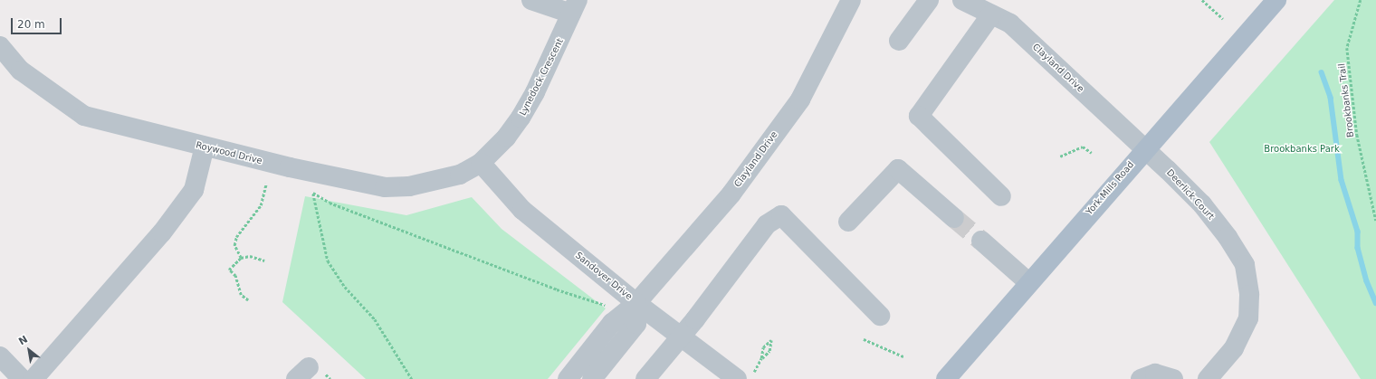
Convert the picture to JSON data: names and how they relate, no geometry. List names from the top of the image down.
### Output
{
  "streets": {
    "main road": ["York Mills Road"],
    "street": [
      "Clayland Drive",
      "Lynedock Crescent",
      "Roywood Drive",
      "Deerlick Court",
      "Sandover Drive"
    ],
    "path": ["Brookbanks Trail"]
  },
  "crossings": [
    ["Clayland Drive", "York Mills Road"],
    ["Clayland Drive", "Deerlick Court"],
    ["Clayland Drive", "Sandover Drive"],
    ["Lynedock Crescent", "Roywood Drive"],
    ["Lynedock Crescent", "Sandover Drive"],
    ["Roywood Drive", "Sandover Drive"],
    ["York Mills Road", "Deerlick Court"]
  ],
  "parks": ["Brookbanks Park"],
  "scale_bar": "20 m",
  "north": "top left"
}
